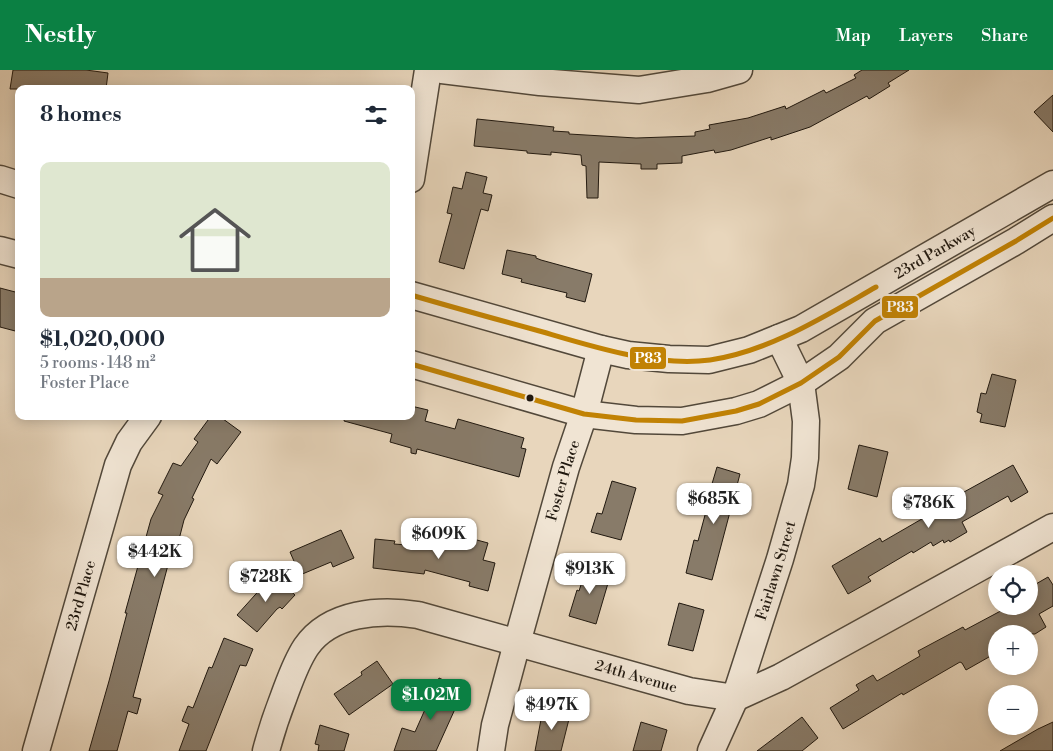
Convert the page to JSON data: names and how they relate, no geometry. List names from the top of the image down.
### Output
{
  "streets": {
    "street": [
      "23rd Parkway",
      "Foster Place",
      "Fairlawn Street",
      "23rd Place",
      "24th Avenue"
    ]
  },
  "crossings": [
    ["23rd Parkway", "Foster Place"],
    ["23rd Parkway", "Fairlawn Street"],
    ["Foster Place", "24th Avenue"],
    ["Fairlawn Street", "24th Avenue"]
  ],
  "lines": ["transit line P83"],
  "page": {
    "header": "Nestly",
    "nav": ["Map", "Layers", "Share"],
    "heading": "8 homes",
    "list": [
      {
        "name": "$1,020,000",
        "note": "5 rooms · 148 m² · Foster Place"
      }
    ],
    "price": [
      "$685K",
      "$786K",
      "$609K",
      "$442K",
      "$913K",
      "$728K",
      "$1.02M",
      "$497K"
    ],
    "map_buttons": ["+", "−"]
  }
}
